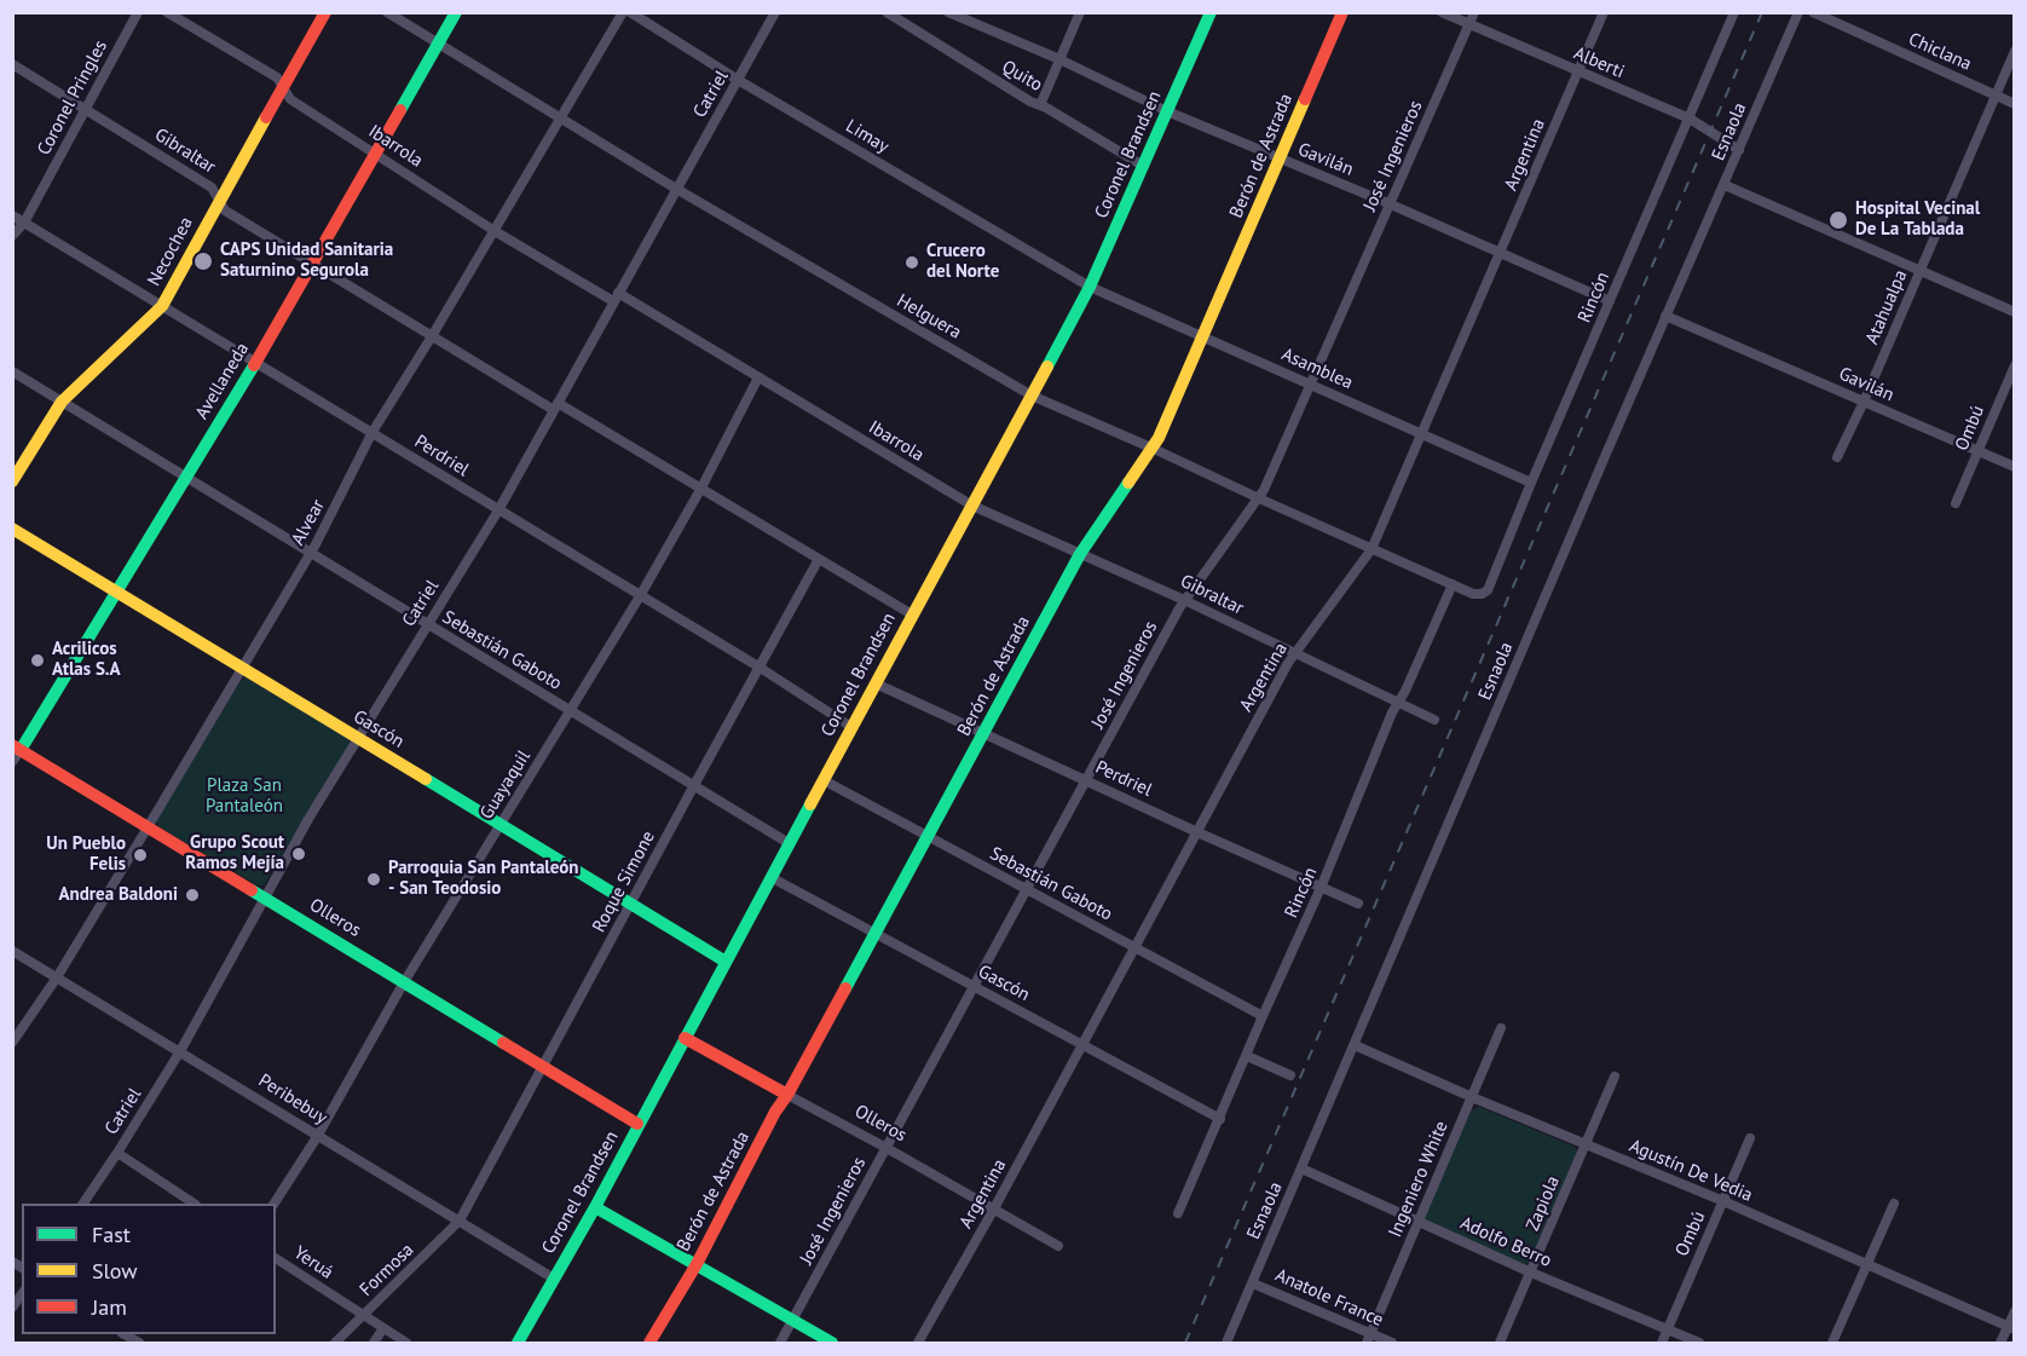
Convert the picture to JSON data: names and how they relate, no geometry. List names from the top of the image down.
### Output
{
  "streets": {
    "street": [
      "Chiclana",
      "Alberti",
      "Quito",
      "Catriel",
      "Coronel Pringles",
      "Esnaola",
      "Limay",
      "Ibarrola",
      "Gibraltar",
      "Coronel Brandsen",
      "Argentina",
      "Berón de Astrada",
      "José Ingenieros",
      "Gavilán",
      "Necochea",
      "Rincón",
      "Atahualpa",
      "Helguera",
      "Asamblea",
      "Avellaneda",
      "Ombú",
      "Perdriel",
      "Alvear",
      "Sebastián Gaboto",
      "Gascón",
      "Guayaquil",
      "Roque Simone",
      "Olleros",
      "Peribebuy",
      "Agustín De Vedia",
      "Ingeniero White",
      "Zapiola",
      "Adolfo Berro",
      "Yeruá",
      "Formosa",
      "Anatole France"
    ]
  },
  "crossings": [
    ["Chiclana", "Atahualpa"],
    ["Alberti", "Esnaola"],
    ["Alberti", "Argentina"],
    ["Alberti", "José Ingenieros"],
    ["Alberti", "Rincón"],
    ["Quito", "Coronel Brandsen"],
    ["Catriel", "Limay"],
    ["Catriel", "Ibarrola"],
    ["Catriel", "Gibraltar"],
    ["Catriel", "Helguera"],
    ["Catriel", "Perdriel"],
    ["Catriel", "Sebastián Gaboto"],
    ["Catriel", "Gascón"],
    ["Catriel", "Olleros"],
    ["Catriel", "Peribebuy"],
    ["Coronel Pringles", "Gibraltar"],
    ["Coronel Pringles", "Perdriel"],
    ["Esnaola", "Gavilán"],
    ["Esnaola", "Agustín De Vedia"],
    ["Esnaola", "Adolfo Berro"],
    ["Esnaola", "Anatole France"],
    ["Limay", "Coronel Brandsen"],
    ["Limay", "Asamblea"],
    ["Ibarrola", "Gibraltar"],
    ["Ibarrola", "Coronel Brandsen"],
    ["Ibarrola", "Necochea"],
    ["Ibarrola", "Avellaneda"],
    ["Ibarrola", "Alvear"],
    ["Ibarrola", "Guayaquil"],
    ["Gibraltar", "Coronel Brandsen"],
    ["Gibraltar", "Argentina"],
    ["Gibraltar", "Berón de Astrada"],
    ["Gibraltar", "José Ingenieros"],
    ["Gibraltar", "Necochea"],
    ["Gibraltar", "Rincón"],
    ["Gibraltar", "Avellaneda"],
    ["Gibraltar", "Alvear"],
    ["Gibraltar", "Guayaquil"],
    ["Gibraltar", "Roque Simone"],
    ["Coronel Brandsen", "Gavilán"],
    ["Coronel Brandsen", "Helguera"],
    ["Coronel Brandsen", "Asamblea"],
    ["Coronel Brandsen", "Perdriel"],
    ["Coronel Brandsen", "Sebastián Gaboto"],
    ["Coronel Brandsen", "Gascón"],
    ["Coronel Brandsen", "Olleros"],
    ["Coronel Brandsen", "Peribebuy"],
    ["Argentina", "Gavilán"],
    ["Argentina", "Helguera"],
    ["Argentina", "Asamblea"],
    ["Argentina", "Perdriel"],
    ["Argentina", "Sebastián Gaboto"],
    ["Argentina", "Gascón"],
    ["Argentina", "Olleros"],
    ["Berón de Astrada", "Gavilán"],
    ["Berón de Astrada", "Helguera"],
    ["Berón de Astrada", "Asamblea"],
    ["Berón de Astrada", "Perdriel"],
    ["Berón de Astrada", "Sebastián Gaboto"],
    ["Berón de Astrada", "Gascón"],
    ["Berón de Astrada", "Olleros"],
    ["José Ingenieros", "Gavilán"],
    ["José Ingenieros", "Helguera"],
    ["José Ingenieros", "Asamblea"],
    ["José Ingenieros", "Perdriel"],
    ["José Ingenieros", "Sebastián Gaboto"],
    ["José Ingenieros", "Gascón"],
    ["José Ingenieros", "Olleros"],
    ["Gavilán", "Rincón"],
    ["Gavilán", "Atahualpa"],
    ["Gavilán", "Ombú"],
    ["Necochea", "Perdriel"],
    ["Necochea", "Sebastián Gaboto"],
    ["Rincón", "Helguera"],
    ["Rincón", "Asamblea"],
    ["Rincón", "Perdriel"],
    ["Rincón", "Sebastián Gaboto"],
    ["Rincón", "Gascón"],
    ["Helguera", "Avellaneda"],
    ["Helguera", "Alvear"],
    ["Avellaneda", "Perdriel"],
    ["Avellaneda", "Sebastián Gaboto"],
    ["Avellaneda", "Gascón"],
    ["Avellaneda", "Olleros"],
    ["Ombú", "Agustín De Vedia"],
    ["Ombú", "Adolfo Berro"],
    ["Perdriel", "Alvear"],
    ["Perdriel", "Guayaquil"],
    ["Perdriel", "Roque Simone"],
    ["Alvear", "Sebastián Gaboto"],
    ["Alvear", "Gascón"],
    ["Alvear", "Olleros"],
    ["Alvear", "Peribebuy"],
    ["Sebastián Gaboto", "Guayaquil"],
    ["Sebastián Gaboto", "Roque Simone"],
    ["Gascón", "Guayaquil"],
    ["Gascón", "Roque Simone"],
    ["Guayaquil", "Olleros"],
    ["Guayaquil", "Peribebuy"],
    ["Roque Simone", "Olleros"],
    ["Roque Simone", "Peribebuy"],
    ["Roque Simone", "Formosa"],
    ["Peribebuy", "Formosa"],
    ["Agustín De Vedia", "Ingeniero White"],
    ["Agustín De Vedia", "Zapiola"],
    ["Ingeniero White", "Adolfo Berro"],
    ["Ingeniero White", "Anatole France"],
    ["Zapiola", "Adolfo Berro"],
    ["Yeruá", "Formosa"]
  ],
  "parks": ["Plaza San Pantaleón"],
  "places": [
    "Hospital Vecinal De La Tablada",
    "CAPS Unidad Sanitaria Saturnino Segurola",
    "Crucero del Norte",
    "Acrilicos Atlas S.A",
    "Grupo Scout Ramos Mejía",
    "Un Pueblo Felis",
    "Parroquia San Pantaleón - San Teodosio",
    "Andrea Baldoni"
  ],
  "legend": ["Fast", "Slow", "Jam"]
}
